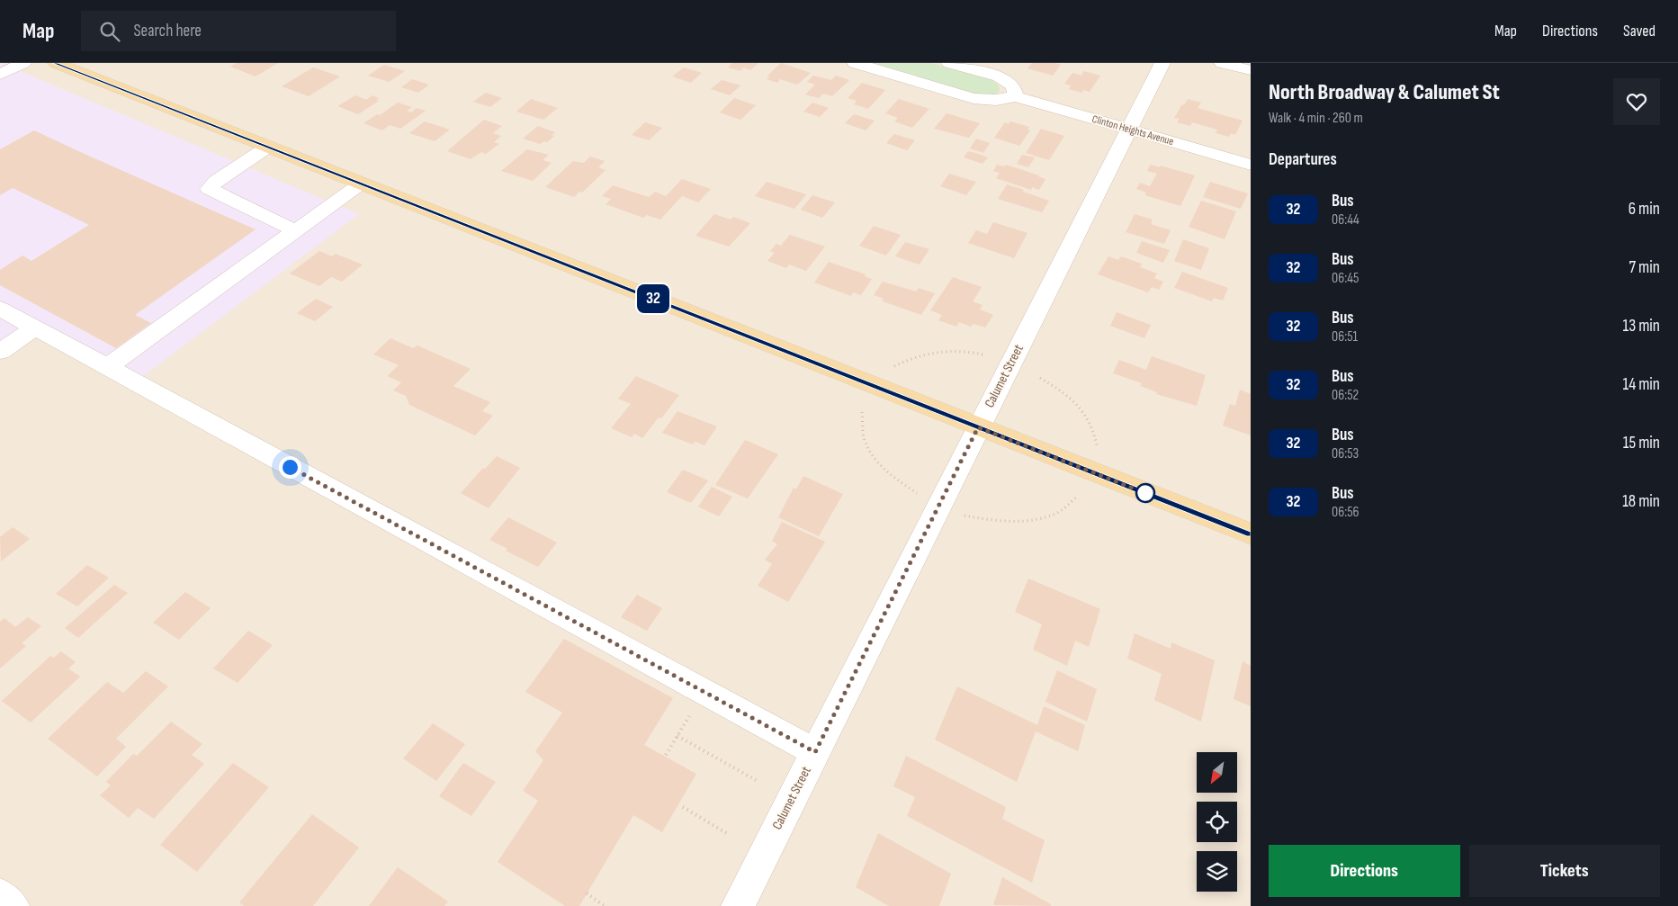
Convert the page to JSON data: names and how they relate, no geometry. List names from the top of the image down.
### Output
{
  "streets": {
    "street": ["Clinton Heights Avenue", "Calumet Street"]
  },
  "crossings": [
    ["Clinton Heights Avenue", "Calumet Street"]
  ],
  "lines": ["bus line 32"],
  "north": "bottom left",
  "page": {
    "header": "Map",
    "search": "Search here",
    "nav": ["Map", "Directions", "Saved"],
    "on_map": "32",
    "heading": [
      ["North Broadway & Calumet St", "Walk · 4 min · 260 m"],
      "Departures"
    ],
    "list": [
      {
        "mark": "32",
        "name": "Bus",
        "note": "06:44",
        "value": "6 min"
      },
      {
        "mark": "32",
        "name": "Bus",
        "note": "06:45",
        "value": "7 min"
      },
      {
        "mark": "32",
        "name": "Bus",
        "note": "06:51",
        "value": "13 min"
      },
      {
        "mark": "32",
        "name": "Bus",
        "note": "06:52",
        "value": "14 min"
      },
      {
        "mark": "32",
        "name": "Bus",
        "note": "06:53",
        "value": "15 min"
      },
      {
        "mark": "32",
        "name": "Bus",
        "note": "06:56",
        "value": "18 min"
      }
    ],
    "buttons": ["Directions", "Tickets"]
  }
}
